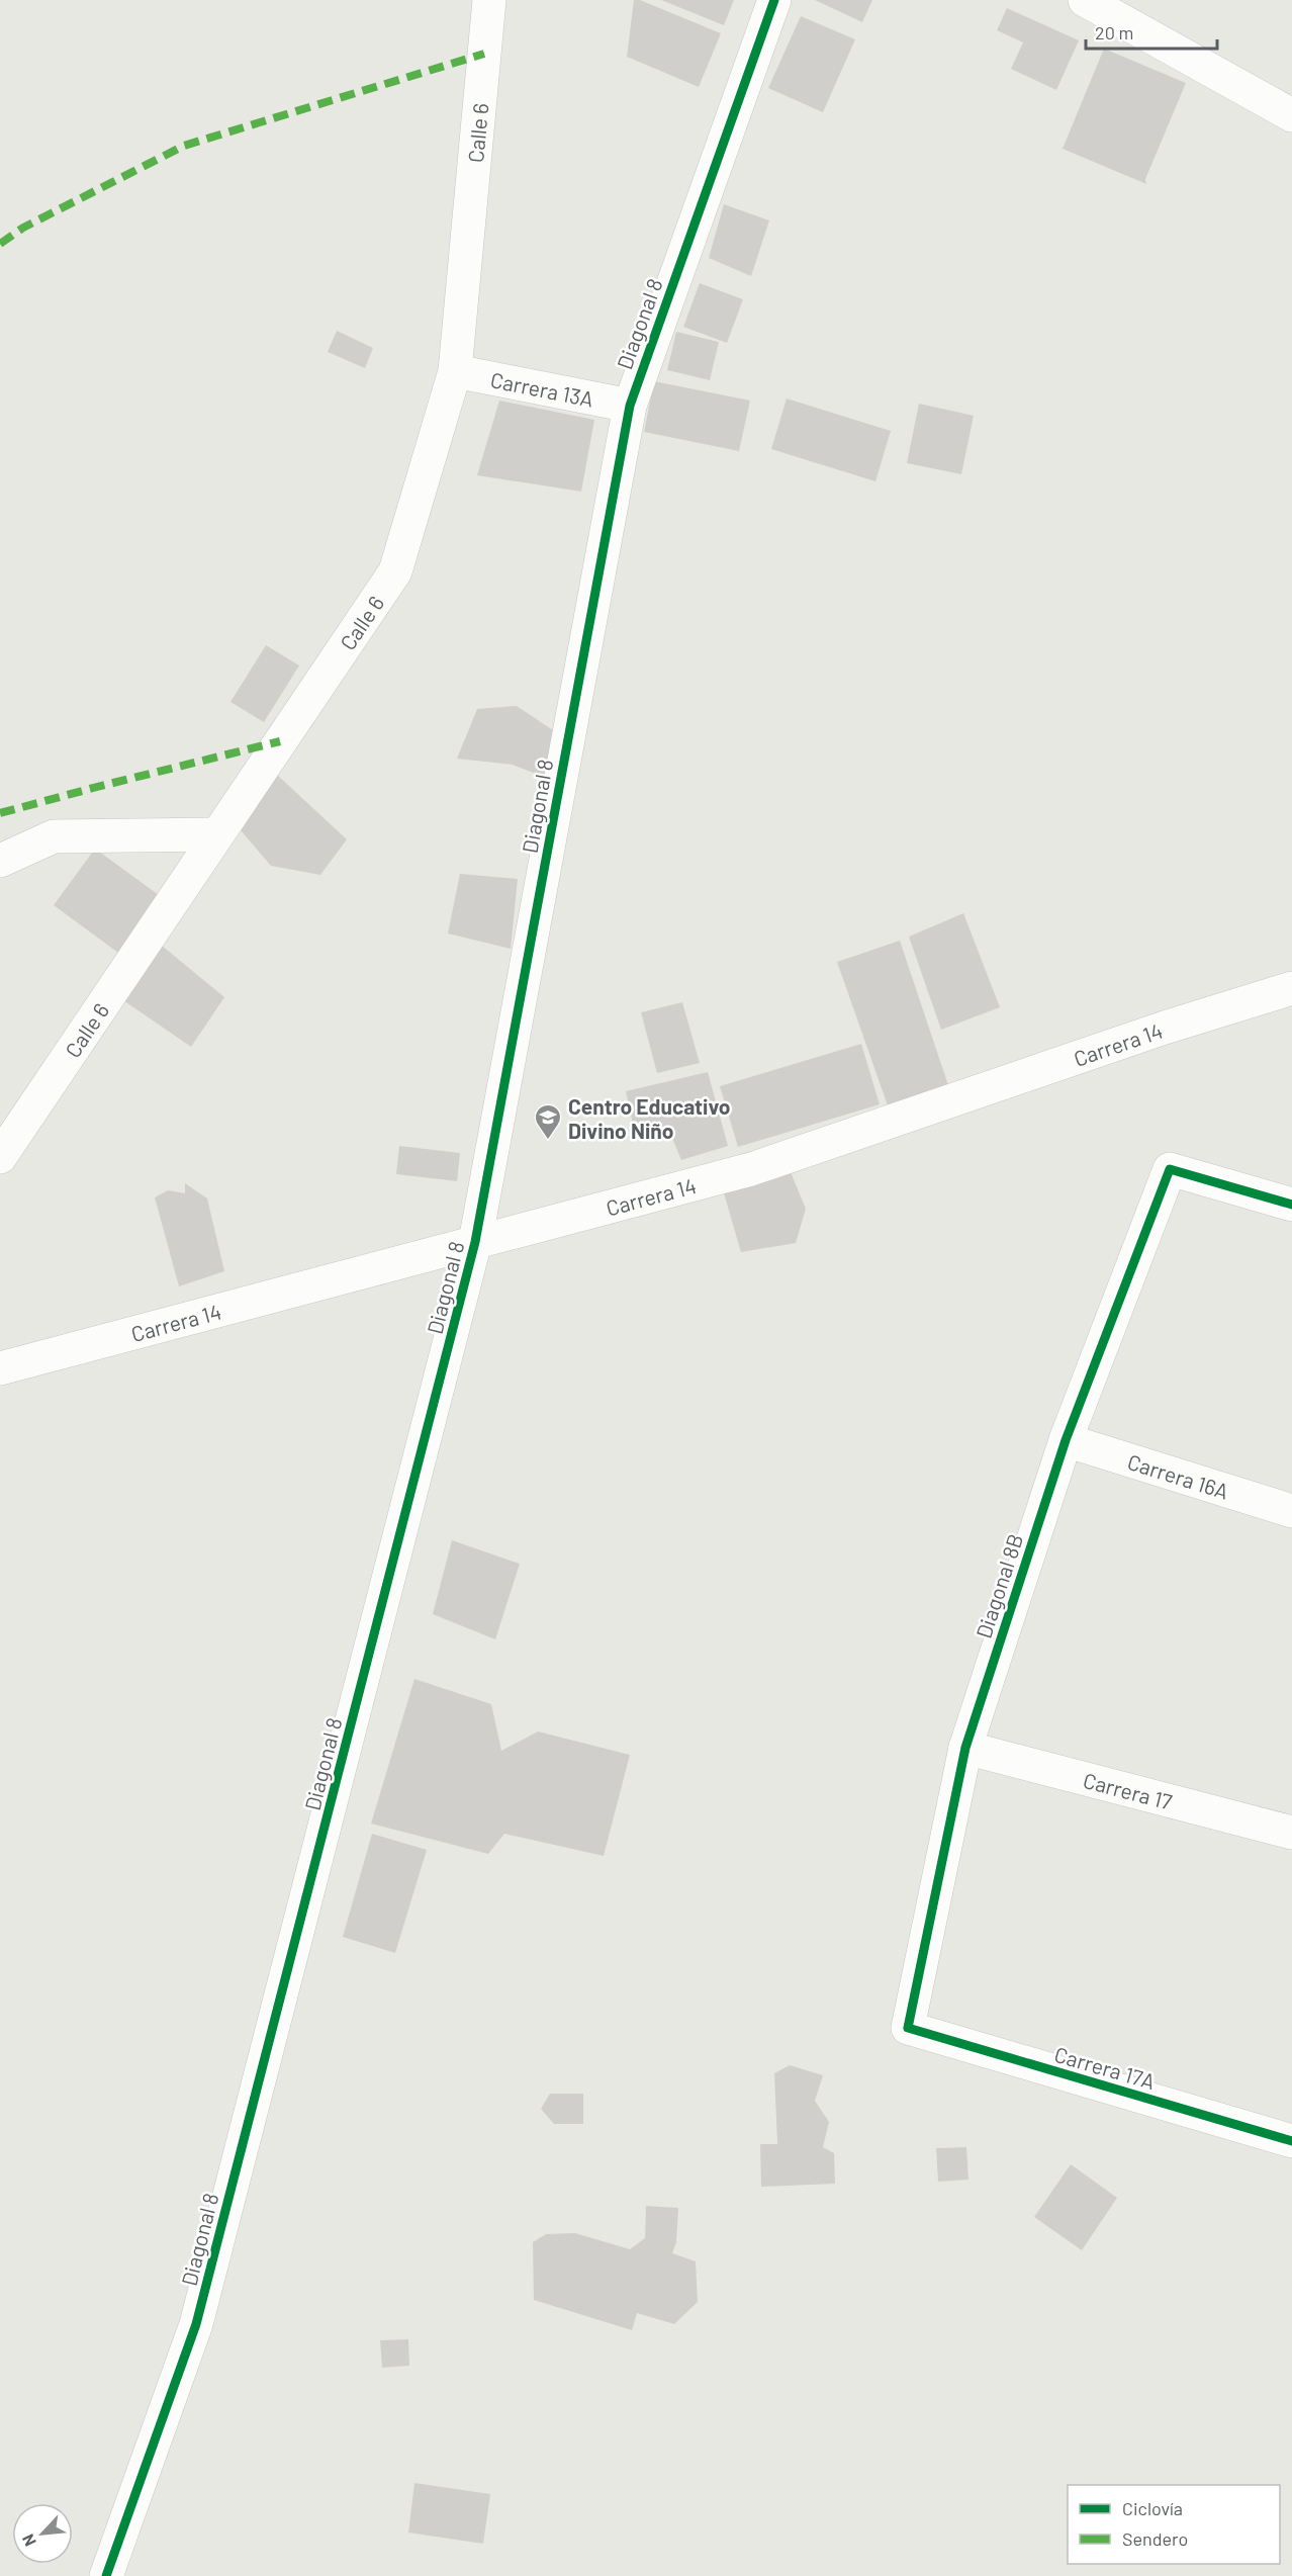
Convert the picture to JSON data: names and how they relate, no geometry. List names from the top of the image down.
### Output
{
  "streets": {
    "street": [
      "Calle 6",
      "Diagonal 8",
      "Carrera 13A",
      "Carrera 14",
      "Carrera 16A",
      "Diagonal 8B",
      "Carrera 17",
      "Carrera 17A"
    ]
  },
  "crossings": [
    ["Calle 6", "Carrera 13A"],
    ["Diagonal 8", "Carrera 13A"],
    ["Diagonal 8", "Carrera 14"],
    ["Carrera 16A", "Diagonal 8B"],
    ["Diagonal 8B", "Carrera 17"],
    ["Diagonal 8B", "Carrera 17A"]
  ],
  "places": {
    "school or university": ["Centro Educativo Divino Niño"]
  },
  "legend": ["Ciclovía", "Sendero"],
  "scale_bar": "20 m",
  "north": "bottom left"
}
